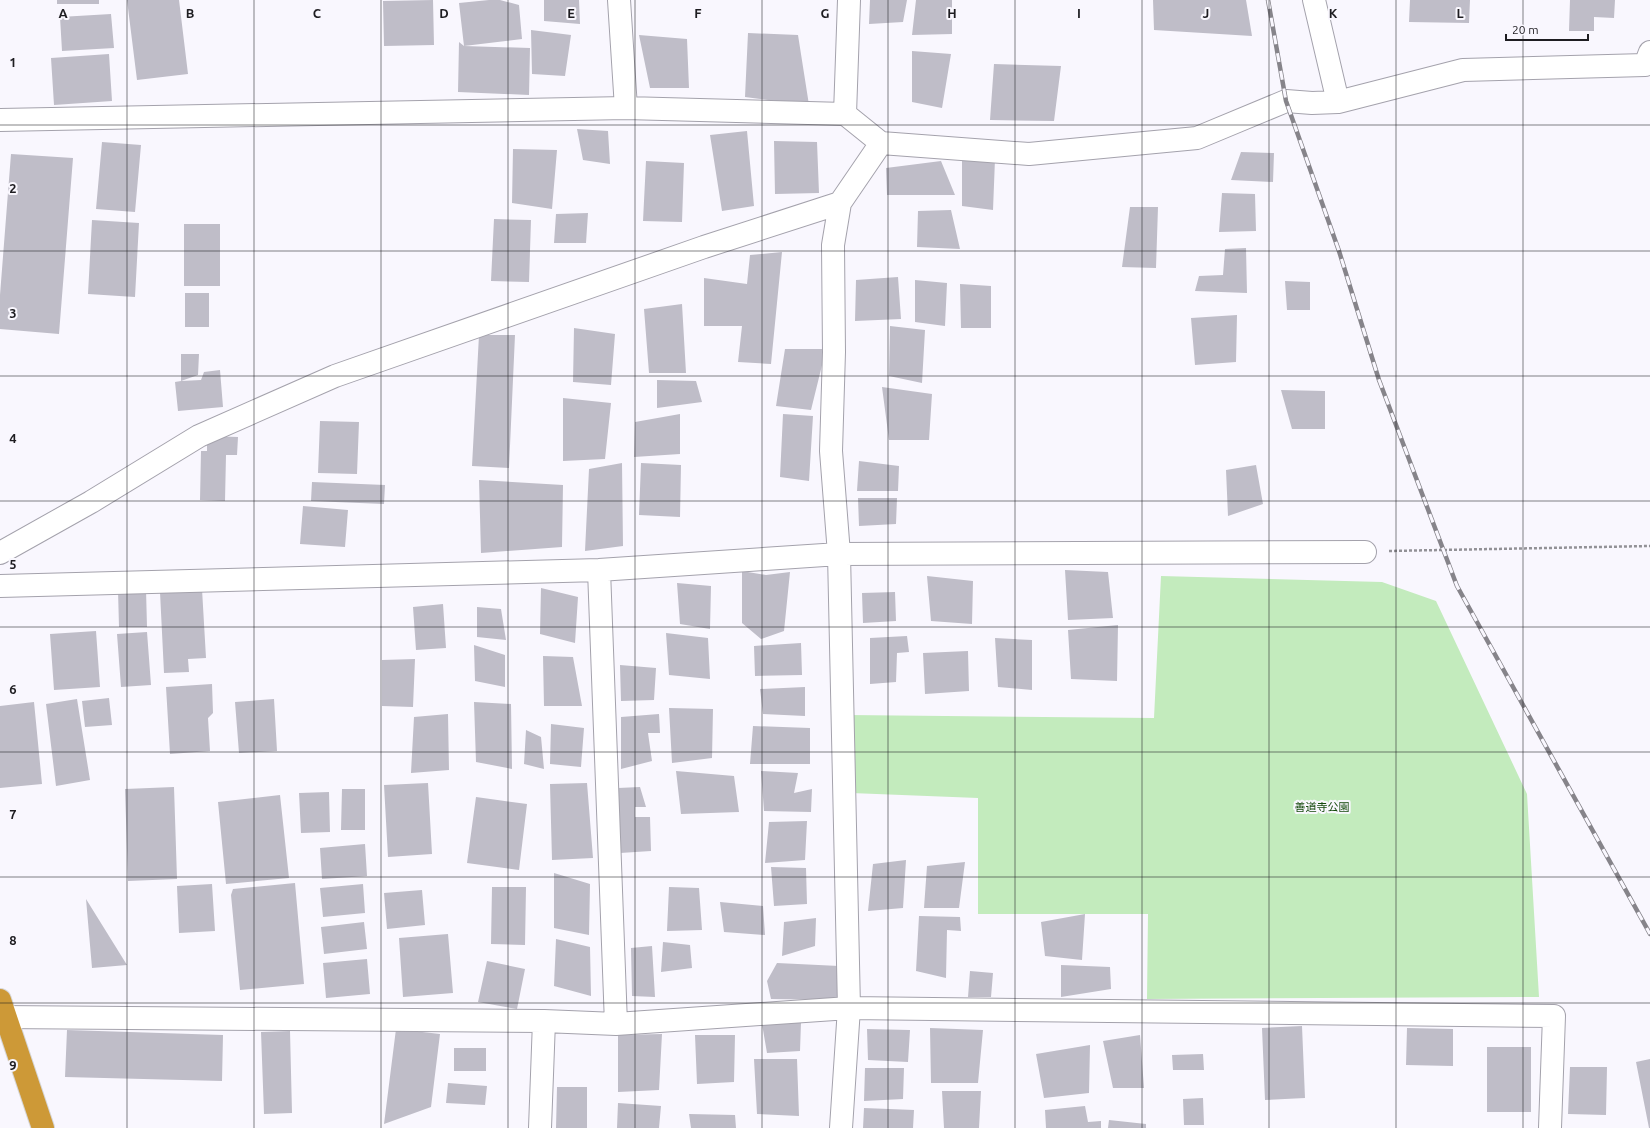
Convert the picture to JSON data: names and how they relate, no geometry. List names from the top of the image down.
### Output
{
  "parks": ["善道寺公園"],
  "scale_bar": "20 m",
  "grid": {
    "columns": [
      "A",
      "B",
      "C",
      "D",
      "E",
      "F",
      "G",
      "H",
      "I",
      "J",
      "K",
      "L"
    ],
    "rows": [
      "1",
      "2",
      "3",
      "4",
      "5",
      "6",
      "7",
      "8",
      "9"
    ]
  }
}
